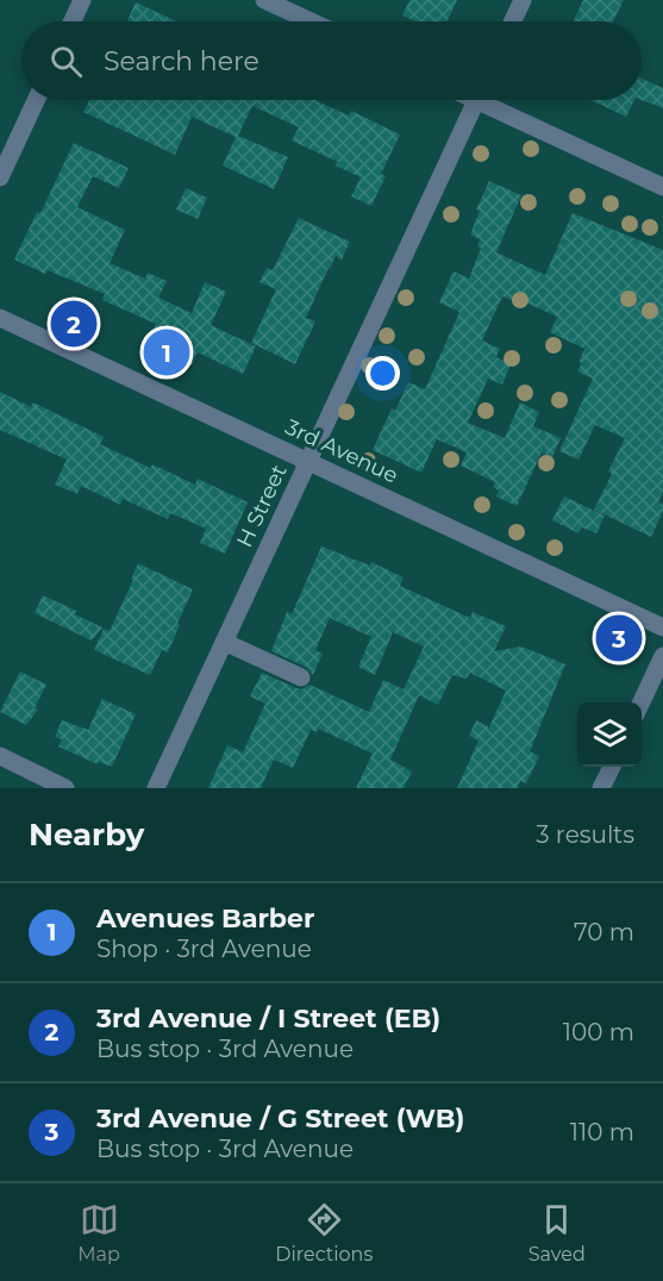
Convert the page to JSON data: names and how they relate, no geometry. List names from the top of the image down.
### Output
{
  "streets": {
    "street": ["3rd Avenue", "H Street"]
  },
  "crossings": [
    ["3rd Avenue", "H Street"]
  ],
  "page": {
    "search": "Search here",
    "pins": ["2", "1", "3"],
    "heading": ["Nearby", "3 results"],
    "list": [
      {
        "mark": "1",
        "name": "Avenues Barber",
        "note": "Shop · 3rd Avenue",
        "value": "70 m"
      },
      {
        "mark": "2",
        "name": "3rd Avenue / I Street (EB)",
        "note": "Bus stop · 3rd Avenue",
        "value": "100 m"
      },
      {
        "mark": "3",
        "name": "3rd Avenue / G Street (WB)",
        "note": "Bus stop · 3rd Avenue",
        "value": "110 m"
      }
    ],
    "nav": ["Map", "Directions", "Saved"]
  }
}
